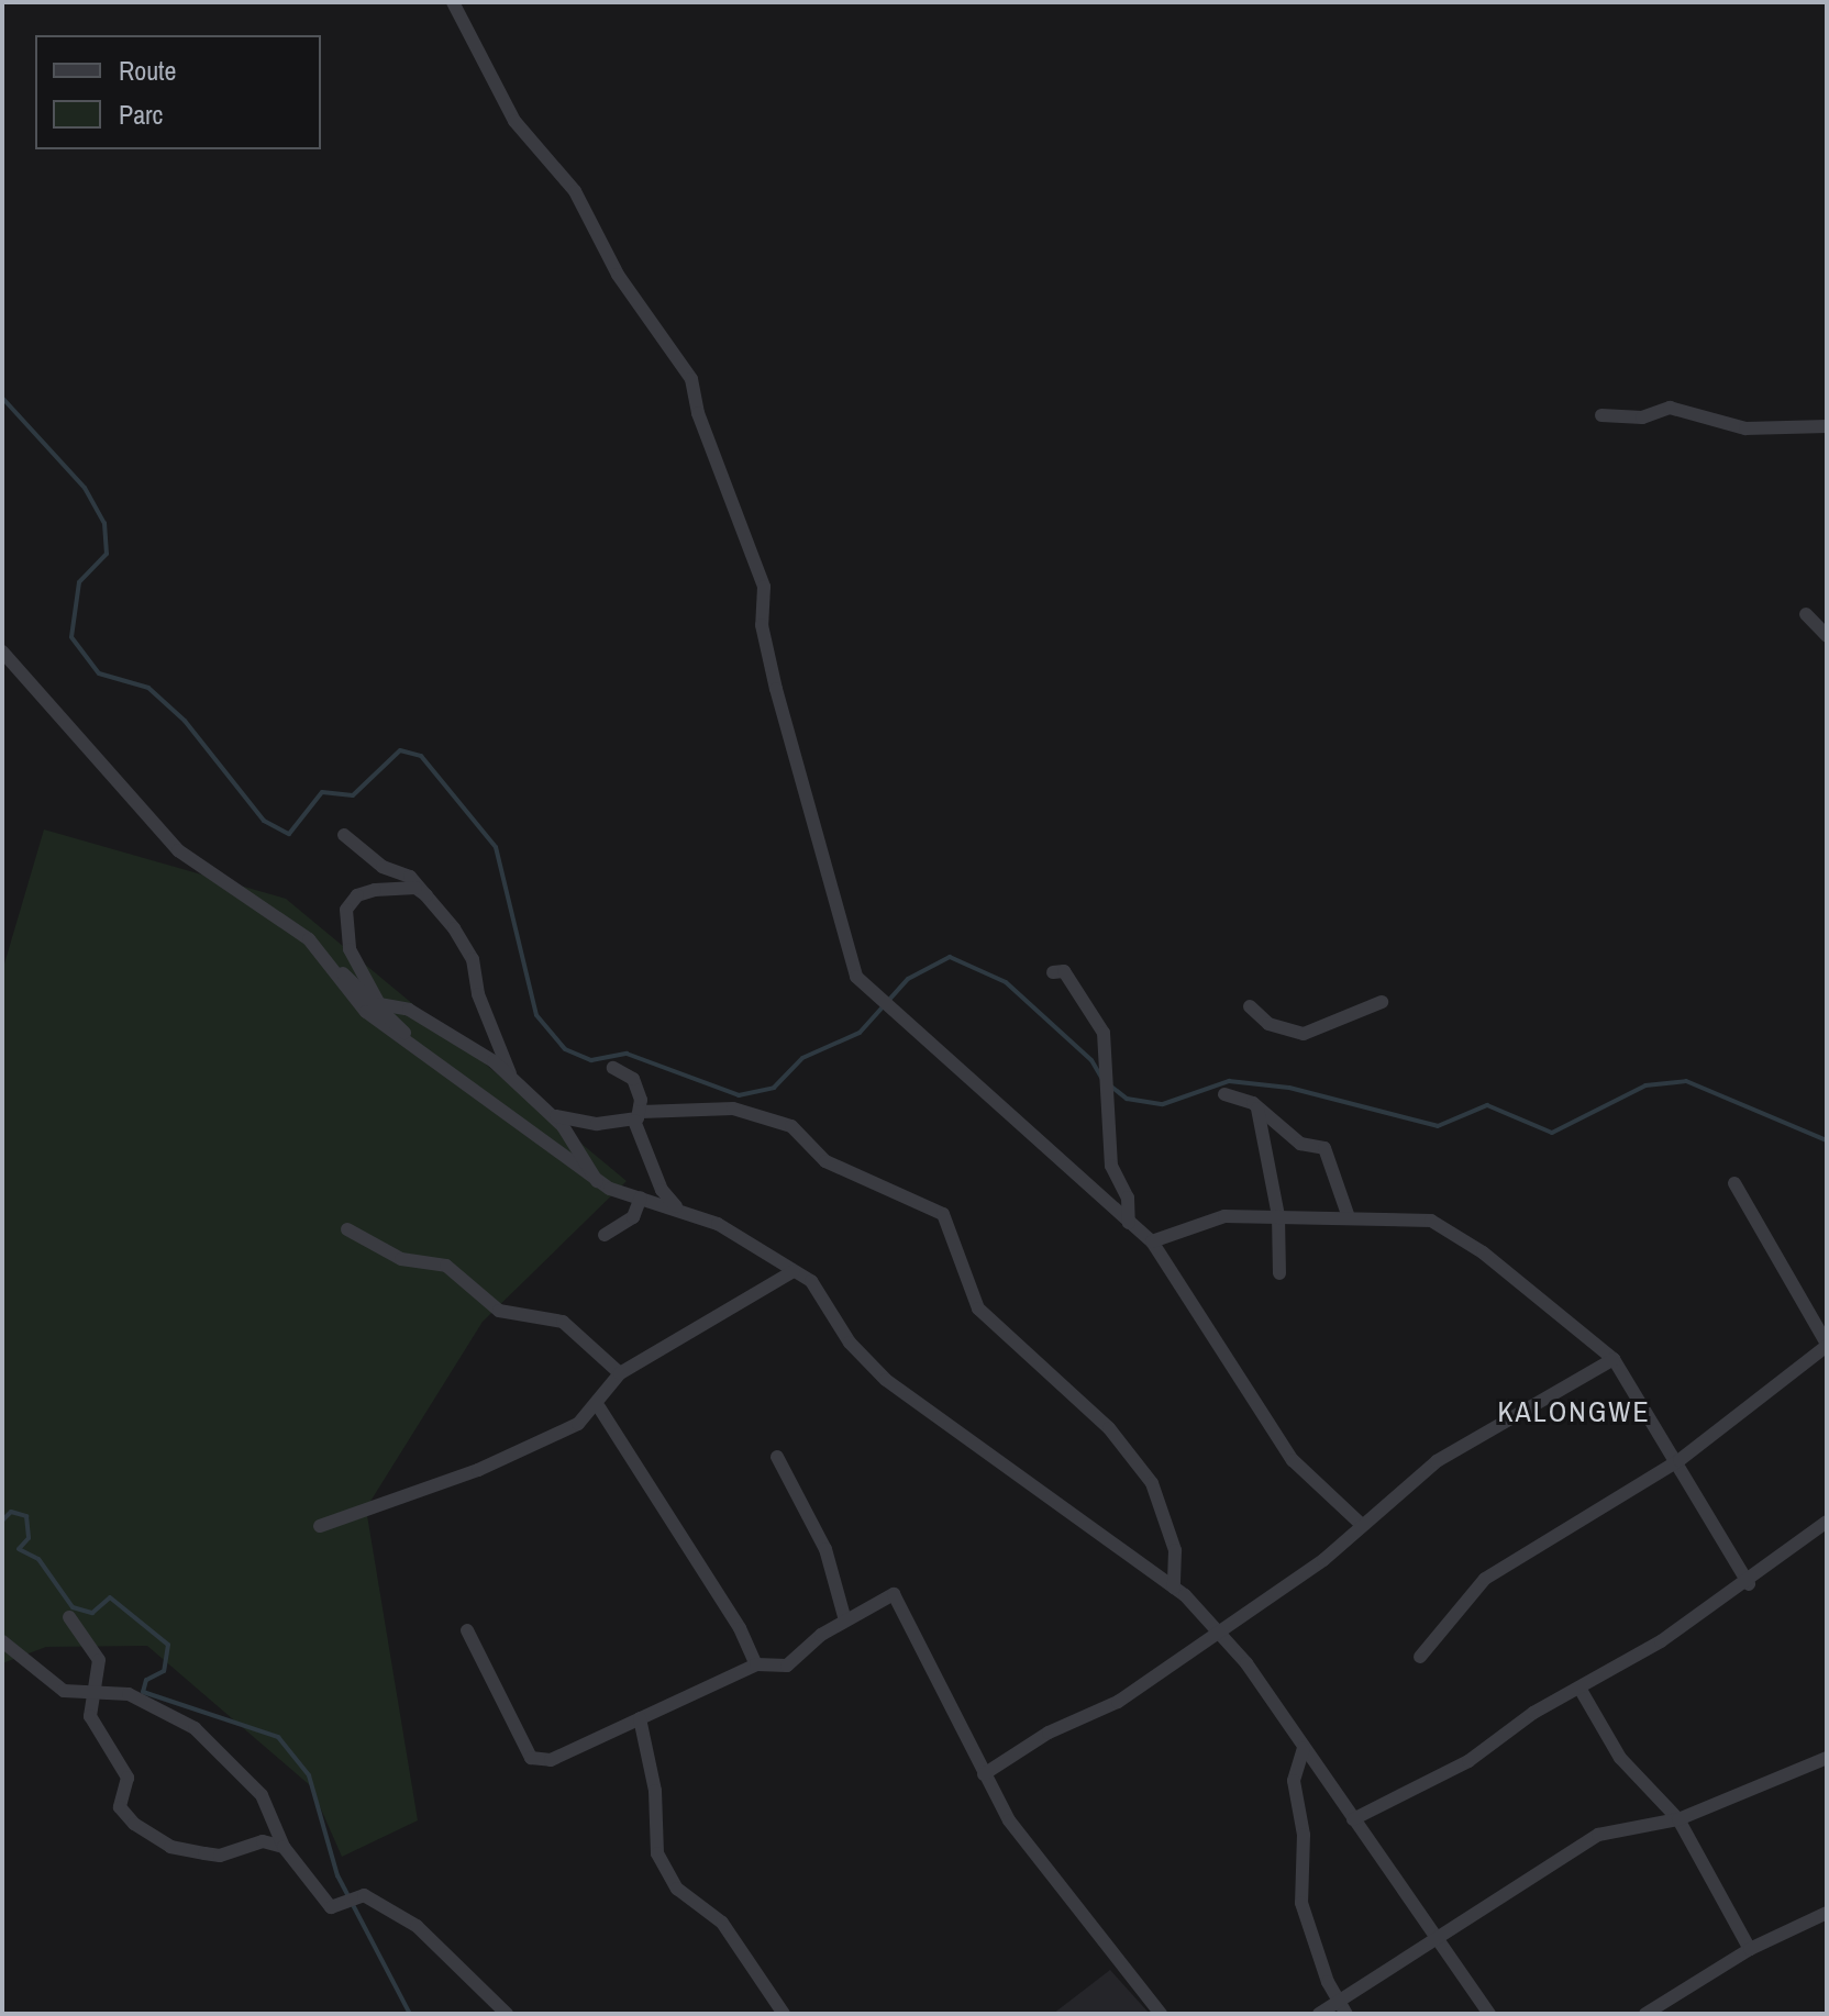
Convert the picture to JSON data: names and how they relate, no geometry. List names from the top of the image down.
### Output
{
  "districts": ["KALONGWE"],
  "legend": ["Route", "Parc"]
}
